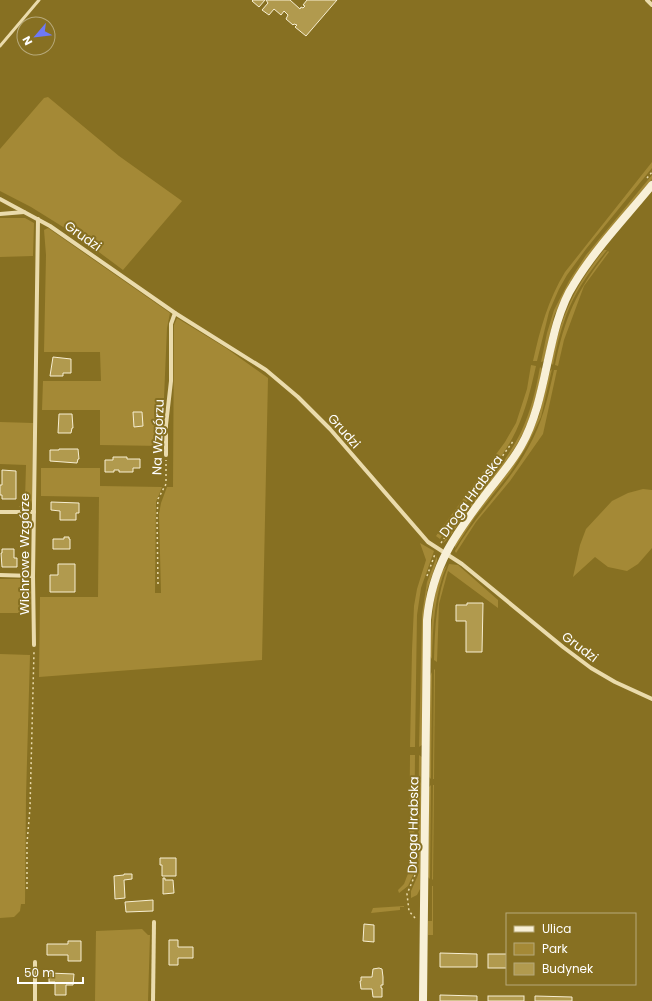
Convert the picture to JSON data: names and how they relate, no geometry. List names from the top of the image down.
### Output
{
  "streets": {
    "street": [
      "Grudzi",
      "Na Wzgórzu",
      "Droga Hrabska",
      "Wichrowe Wzgórze"
    ]
  },
  "crossings": [
    ["Grudzi", "Na Wzgórzu"],
    ["Grudzi", "Droga Hrabska"],
    ["Grudzi", "Wichrowe Wzgórze"]
  ],
  "legend": ["Ulica", "Park", "Budynek"],
  "scale_bar": "50 m",
  "north": "bottom left"
}
